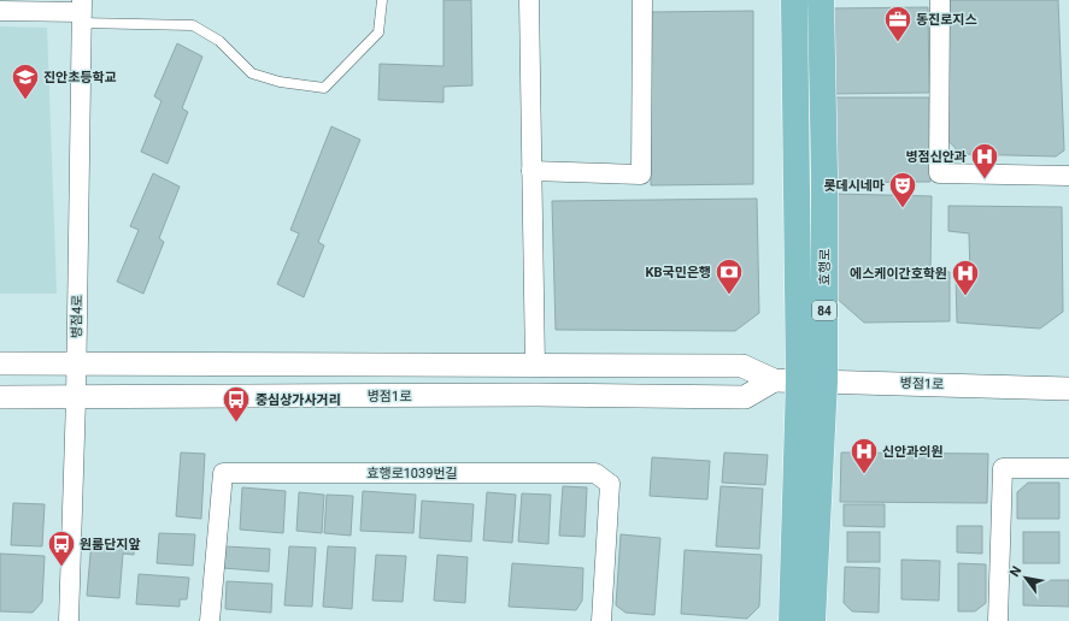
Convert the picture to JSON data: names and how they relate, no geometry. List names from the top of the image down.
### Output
{
  "streets": {
    "main road": ["효행로", "84"],
    "street": ["병점4로", "병점1로", "효행로1039번길"]
  },
  "crossings": [
    ["효행로", "병점1로"],
    ["병점4로", "병점1로"]
  ],
  "places": {
    "office": ["동진로지스"],
    "school or university": ["진안초등학교"],
    "hospital": ["병점신안과", "에스케이간호학원", "신안과의원"],
    "theatre": ["롯데시네마"],
    "bank": ["KB국민은행"],
    "bus stop": ["중심상가사거리", "원룸단지앞"]
  },
  "north": "top left"
}
